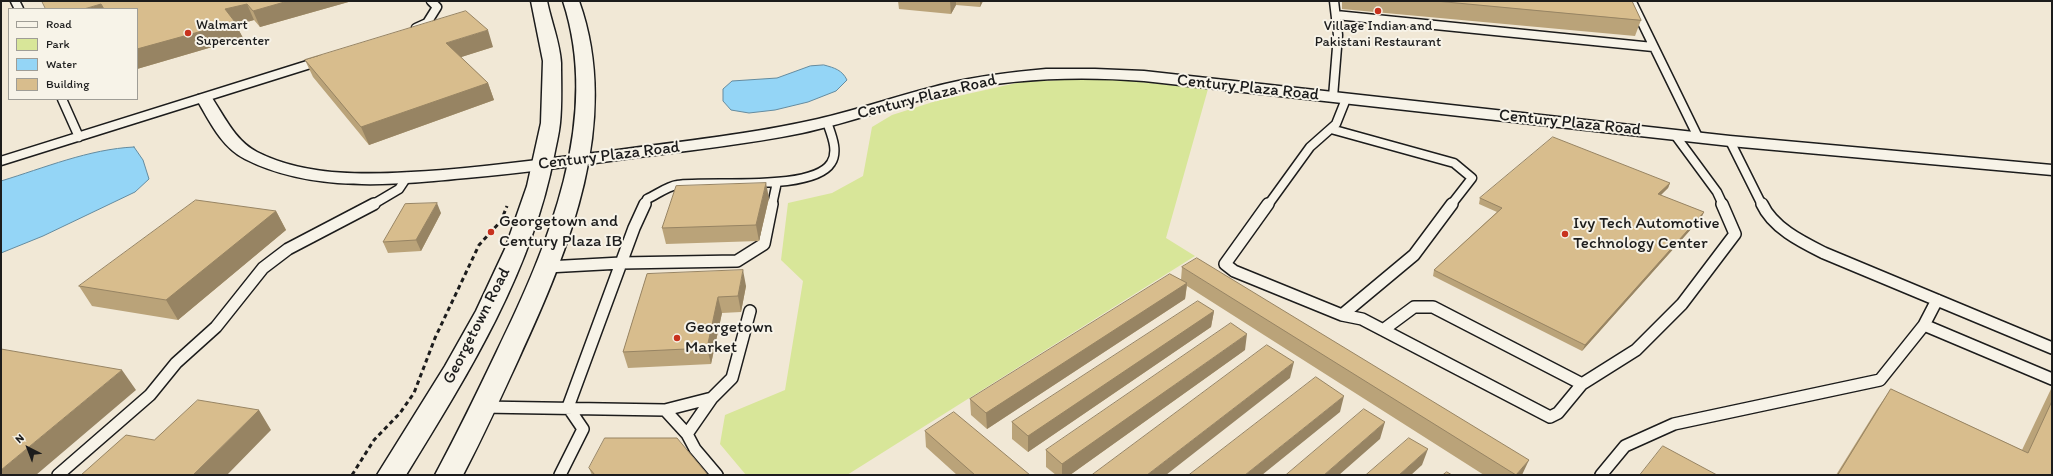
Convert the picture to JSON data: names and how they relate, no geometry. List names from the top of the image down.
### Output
{
  "streets": {
    "main road": ["Georgetown Road"],
    "street": ["Century Plaza Road"]
  },
  "crossings": [
    ["Century Plaza Road", "Georgetown Road"]
  ],
  "places": [
    "Village Indian and Pakistani Restaurant",
    "Walmart Supercenter",
    "Georgetown and Century Plaza IB",
    "Ivy Tech Automotive Technology Center",
    "Georgetown Market"
  ],
  "legend": [
    "Road",
    "Park",
    "Water",
    "Building"
  ],
  "north": "top left"
}
